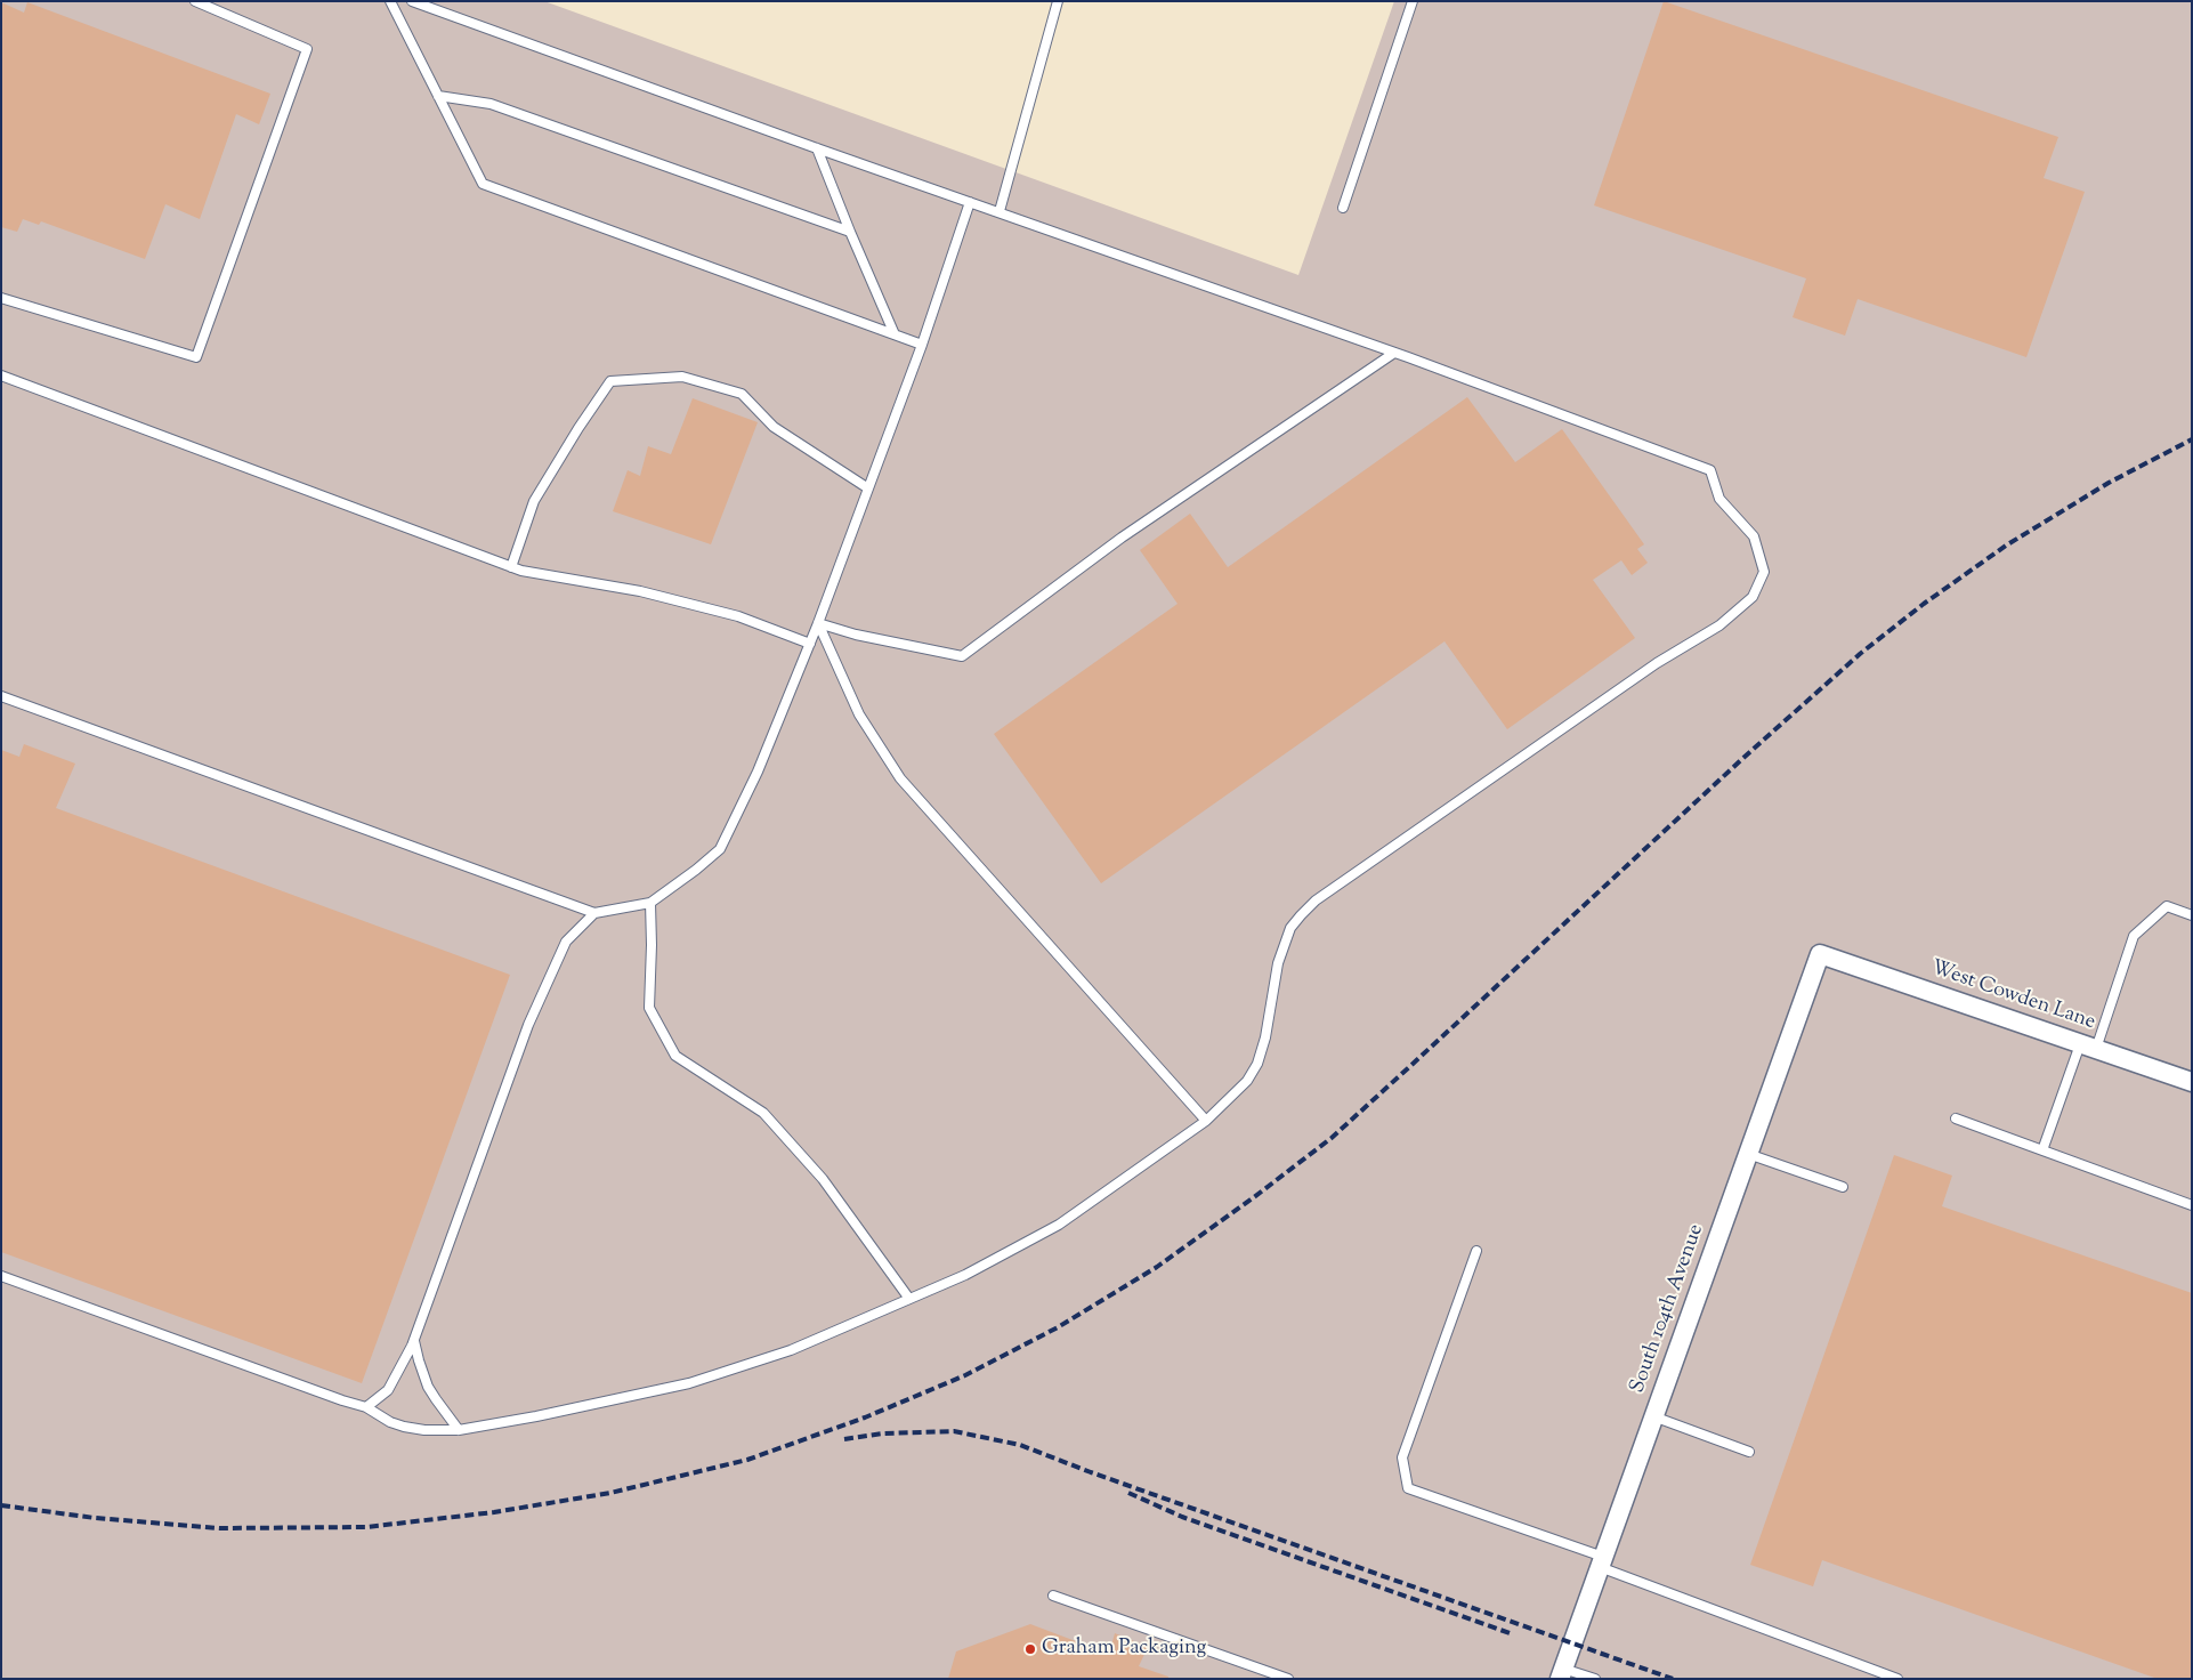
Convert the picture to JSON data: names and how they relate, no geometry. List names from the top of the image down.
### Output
{
  "streets": {
    "street": ["West Cowden Lane", "South 104th Avenue"]
  },
  "crossings": [
    ["West Cowden Lane", "South 104th Avenue"]
  ],
  "places": ["Graham Packaging"]
}
